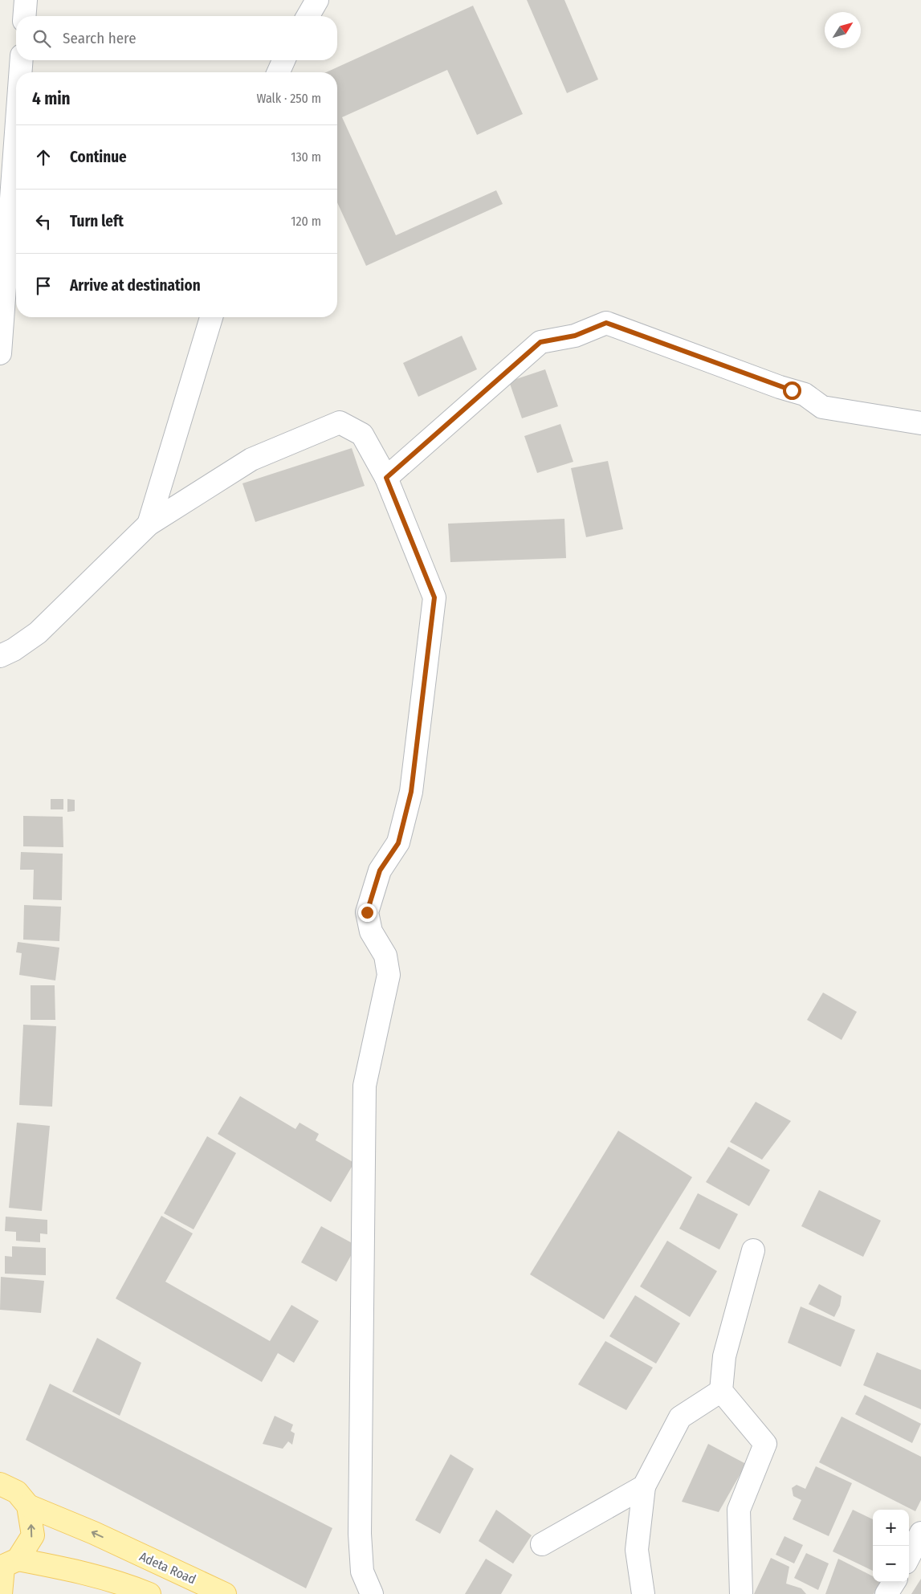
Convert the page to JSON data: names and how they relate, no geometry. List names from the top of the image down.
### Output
{
  "streets": {
    "main road": ["Adeta Road"]
  },
  "north": "top right",
  "page": {
    "search": "Search here",
    "heading": ["4 min", "Walk · 250 m"],
    "list": [
      ["Continue", "130 m"],
      ["Turn left", "120 m"],
      "Arrive at destination"
    ],
    "map_buttons": ["+", "−"]
  }
}
